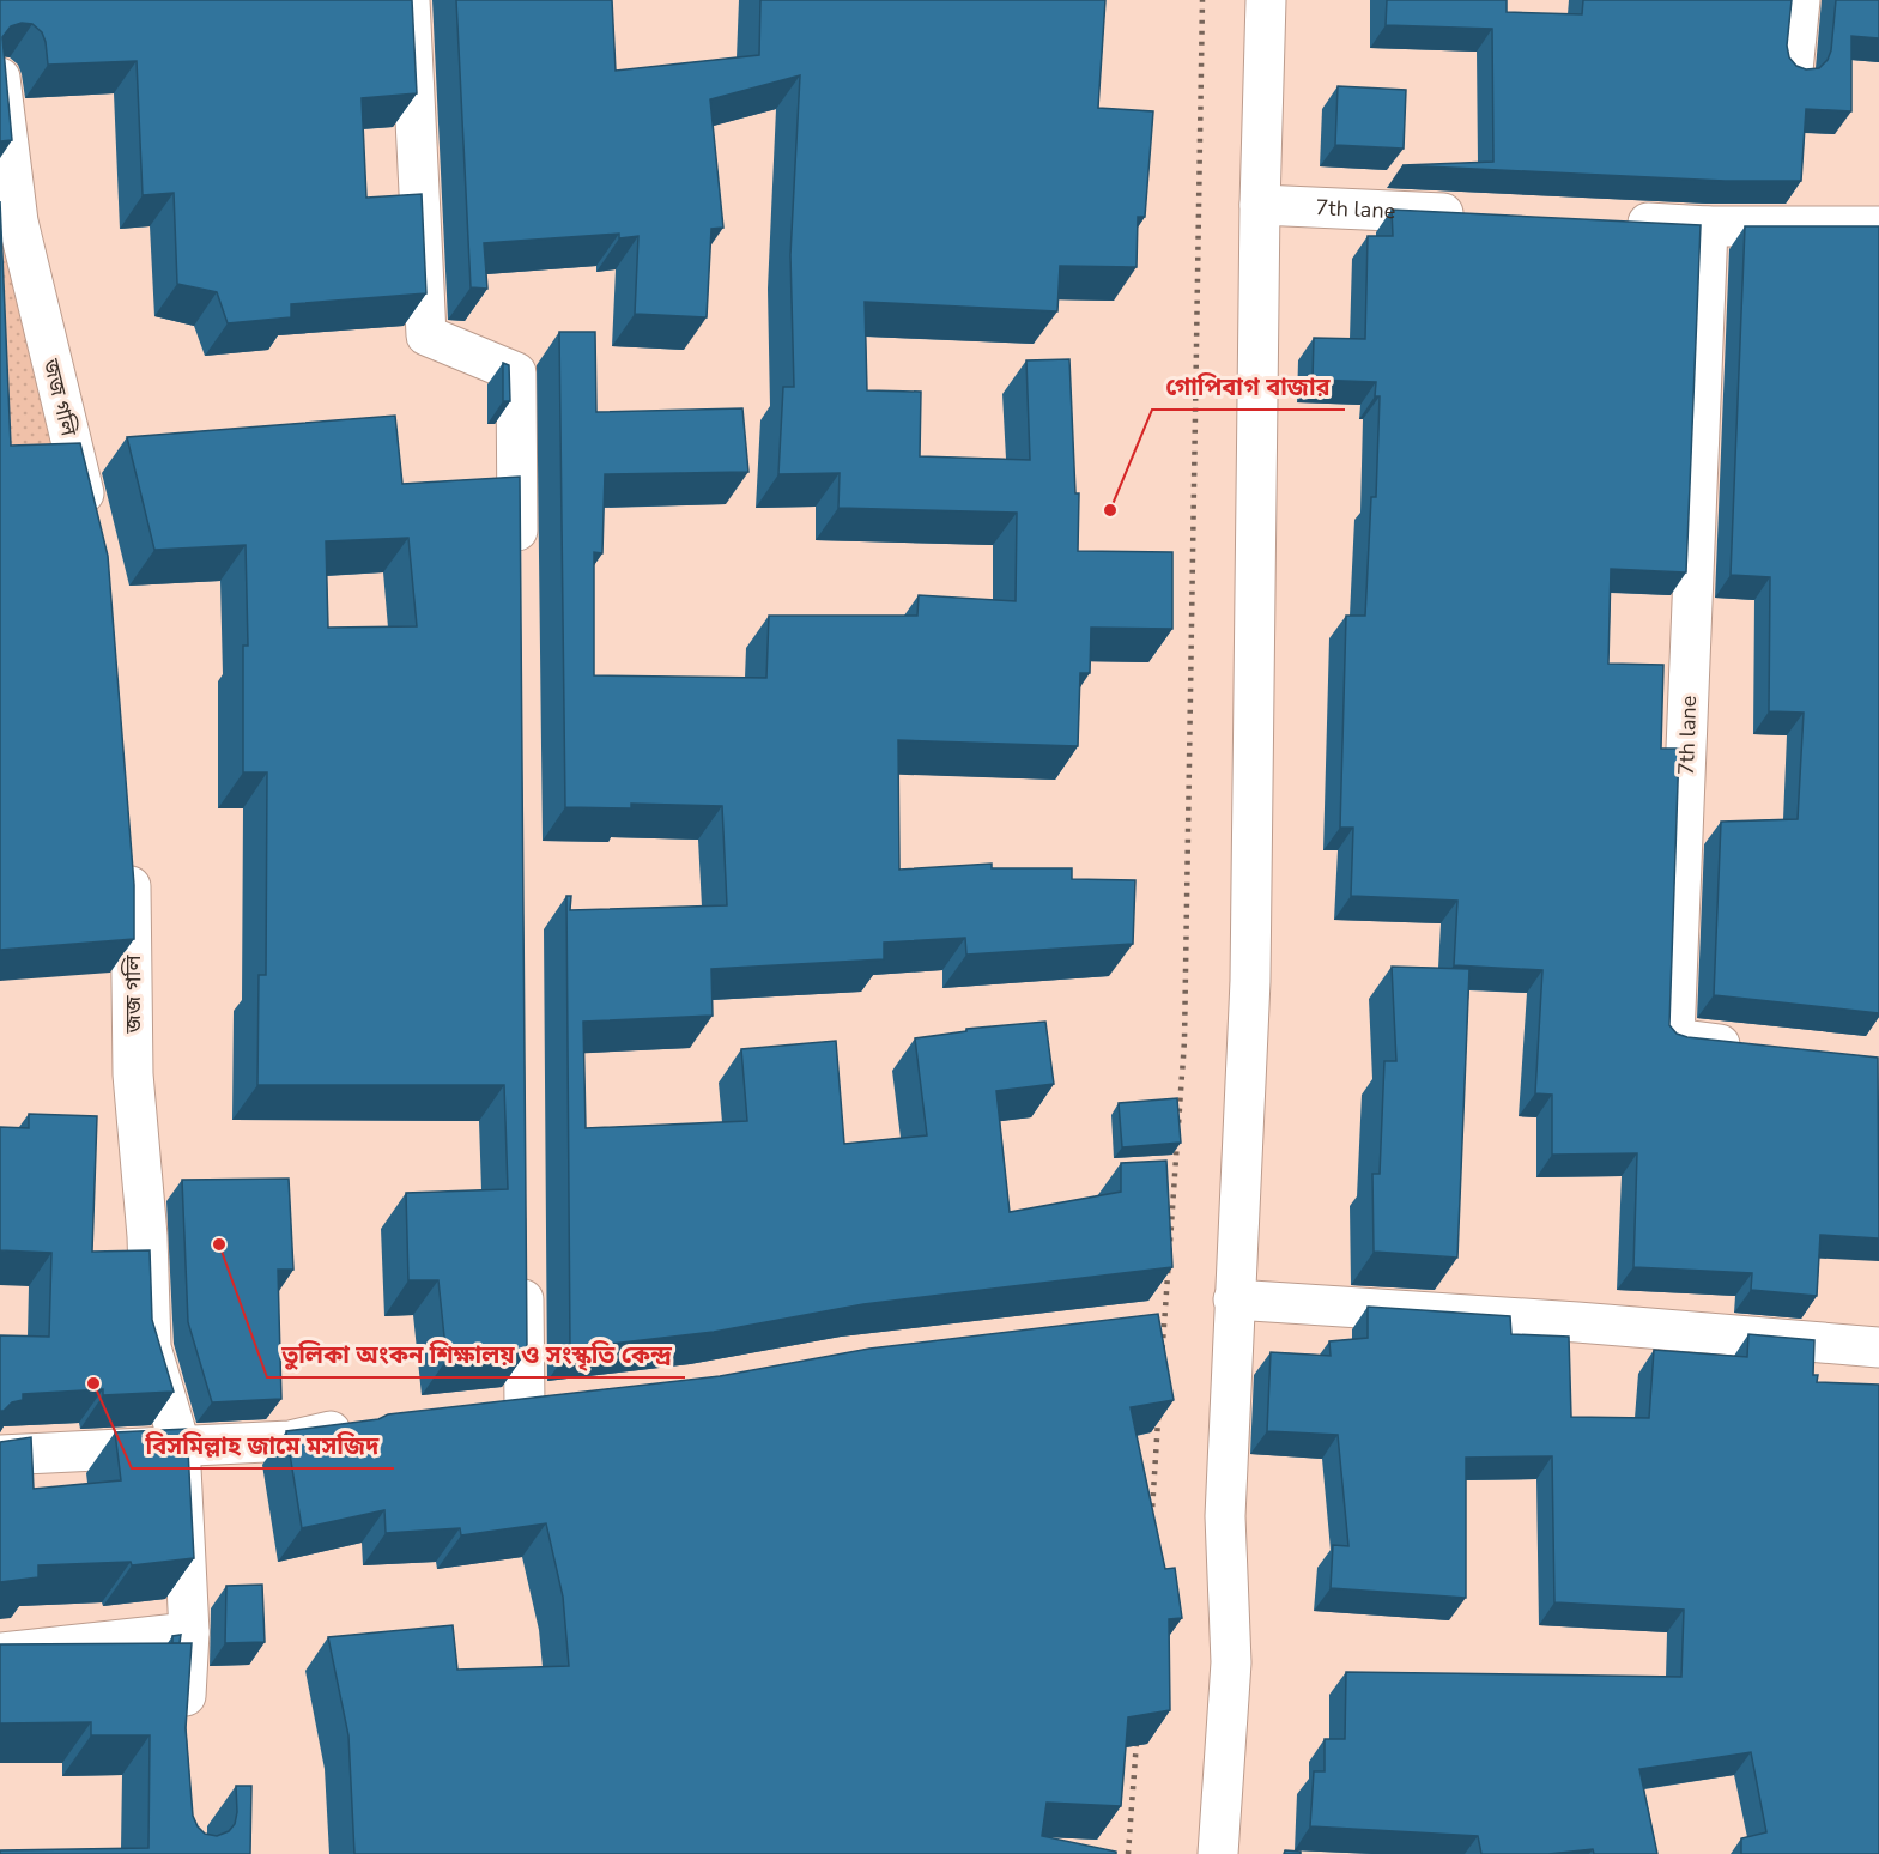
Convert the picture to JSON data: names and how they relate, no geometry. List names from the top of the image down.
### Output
{
  "streets": {
    "street": ["7th lane", "জজ গলি"]
  },
  "places": ["গোপিবাগ বাজার", "তুলিকা অংকন শিক্ষালয় ও সংস্কৃতি কেন্দ্র", "বিসমিল্লাহ জামে মসজিদ"]
}
